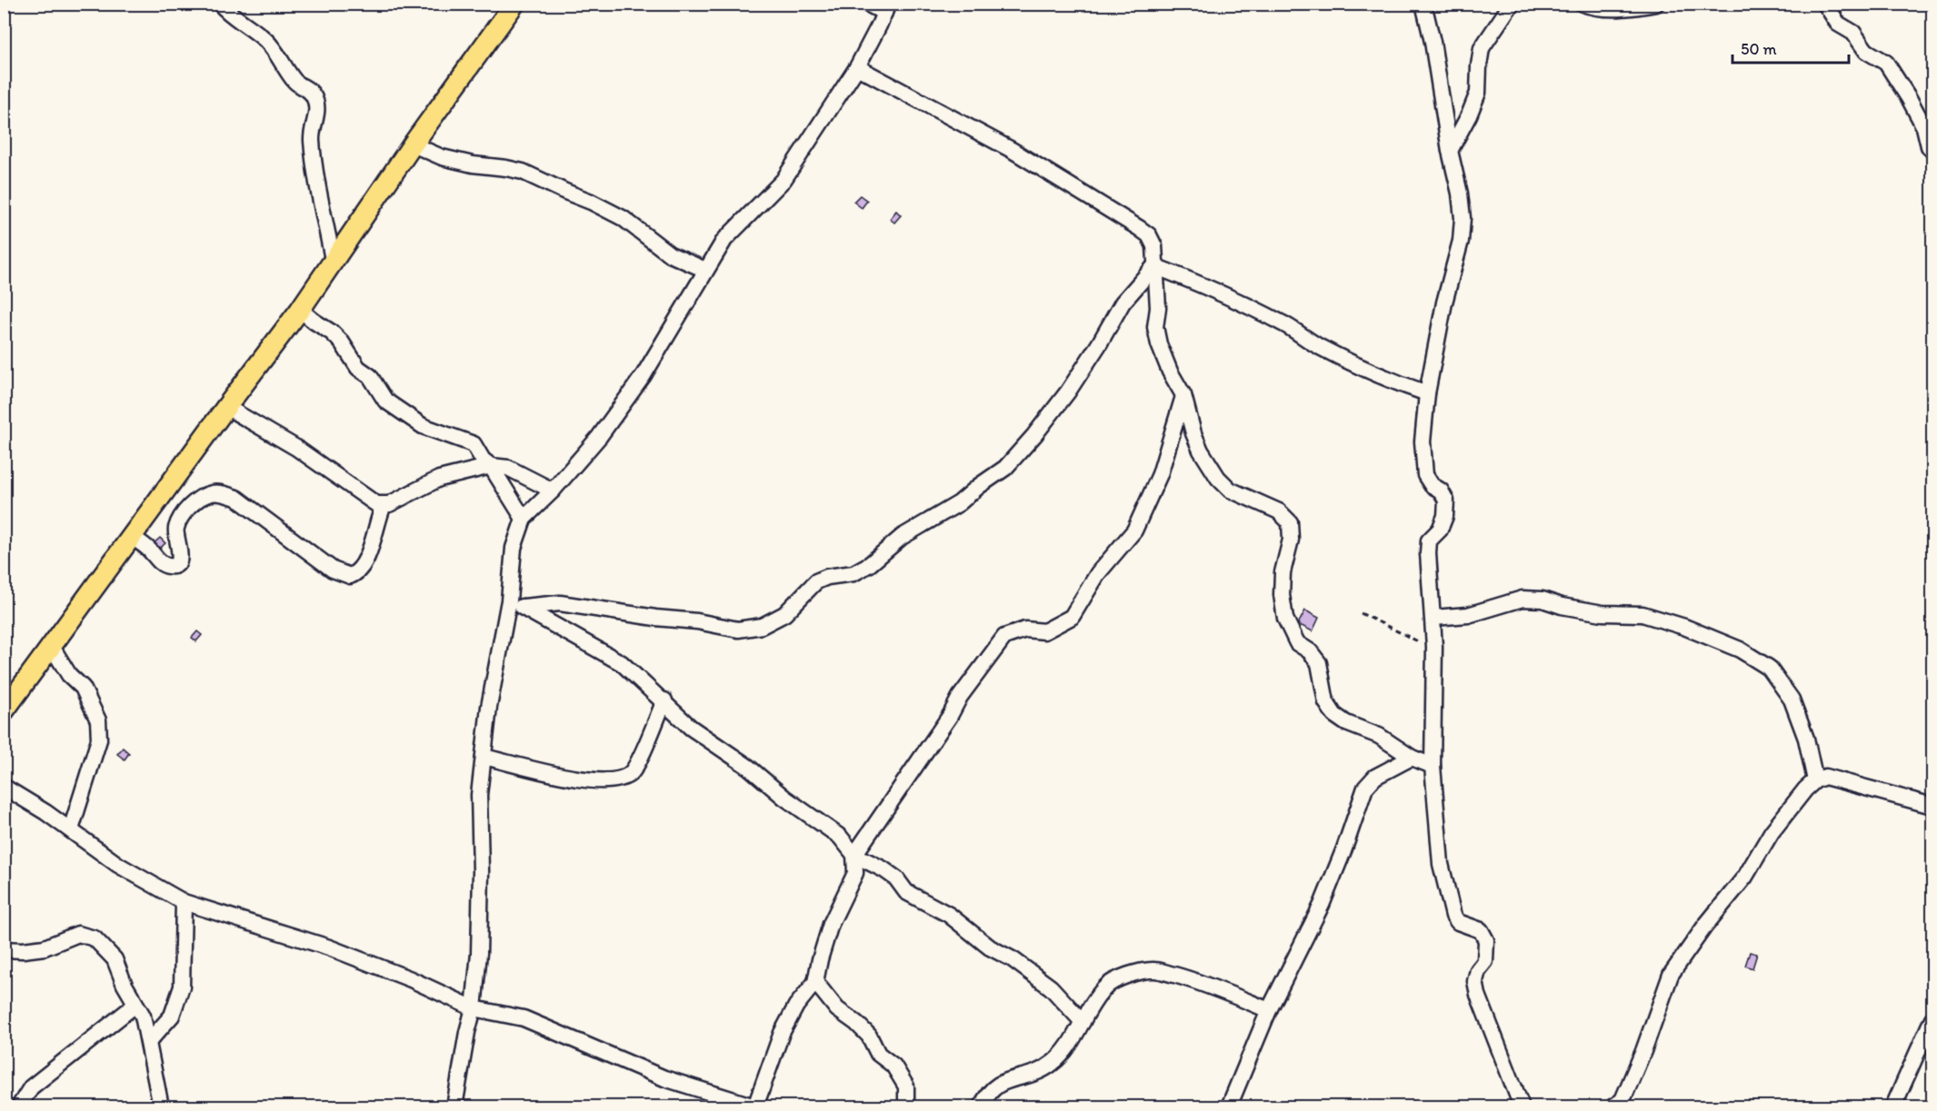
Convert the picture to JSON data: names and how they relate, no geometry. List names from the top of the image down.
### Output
{
  "scale_bar": "50 m"
}
